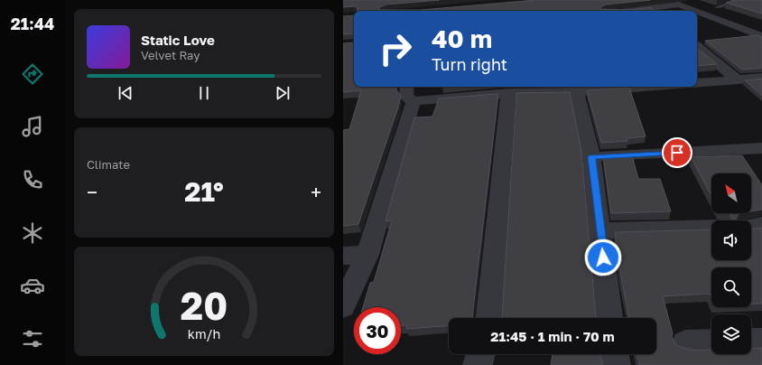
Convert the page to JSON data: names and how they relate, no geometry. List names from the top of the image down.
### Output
{
  "north": "top left",
  "page": {
    "tabs": "21:44",
    "turn": ["40 m", "Turn right"],
    "song": ["Static Love", "Velvet Ray"],
    "tile": "Climate",
    "heat": ["−", "21°", "+"],
    "limit": "30",
    "trip": "21:45 · 1 min · 70 m",
    "gauge": ["20", "km/h"]
  }
}
